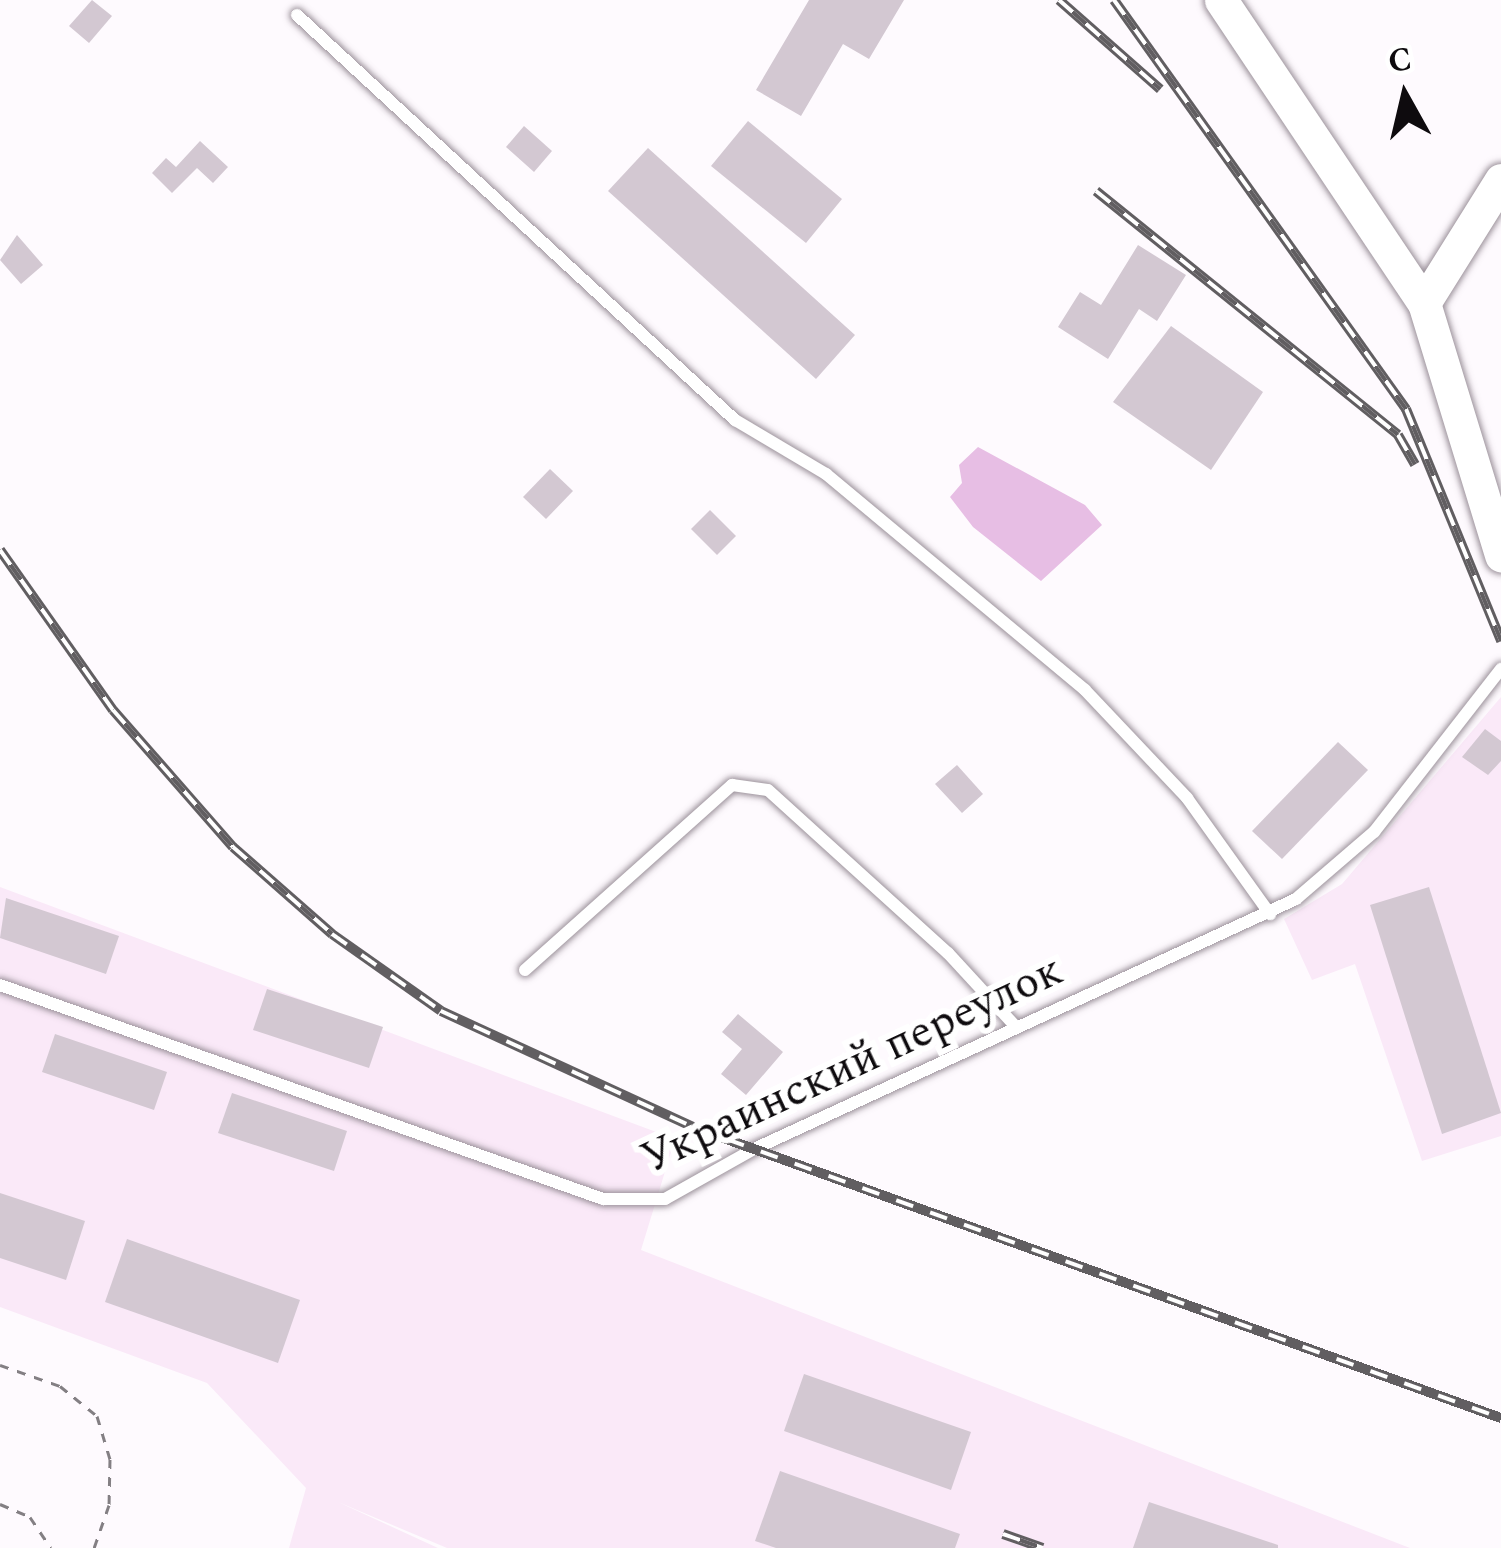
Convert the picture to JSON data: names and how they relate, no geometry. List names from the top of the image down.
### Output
{
  "streets": {
    "lane": ["Украинский переулок"]
  },
  "north": "top"
}
